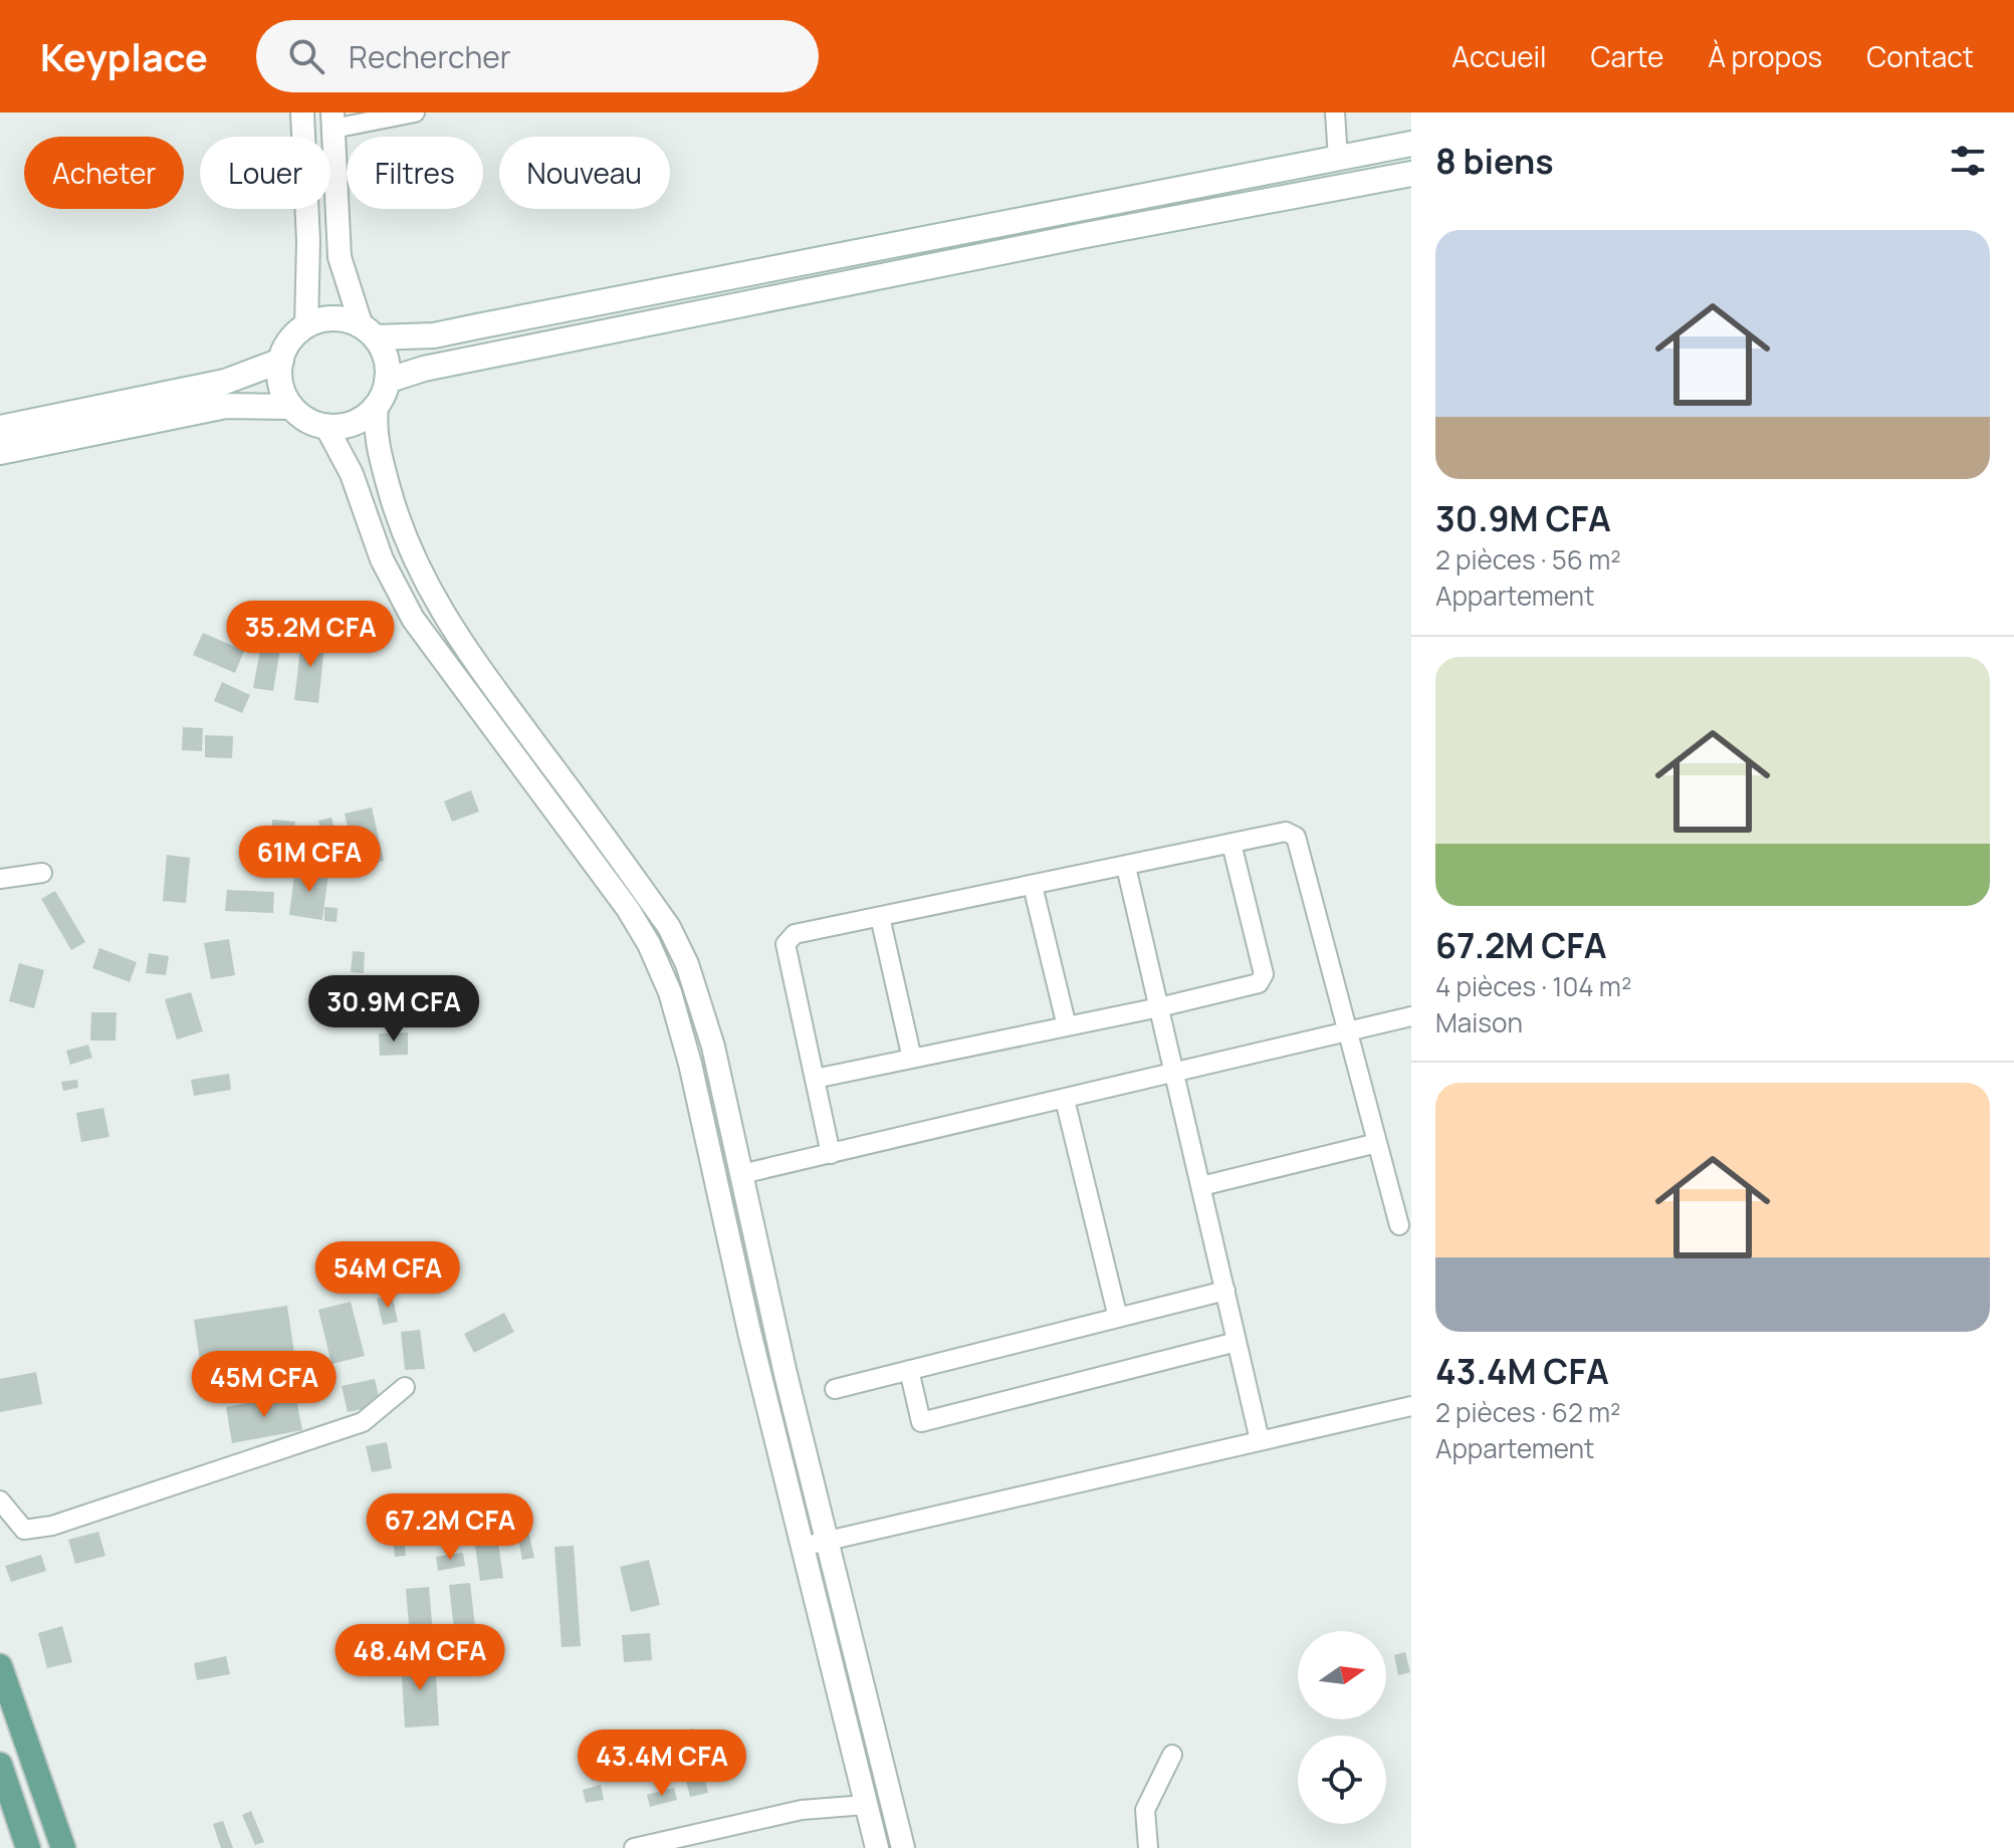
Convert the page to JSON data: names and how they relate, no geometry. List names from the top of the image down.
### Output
{
  "north": "right",
  "page": {
    "header": "Keyplace",
    "search": "Rechercher",
    "nav": [
      "Accueil",
      "Carte",
      "À propos",
      "Contact"
    ],
    "heading": "8 biens",
    "chip": [
      "Acheter",
      "Louer",
      "Filtres",
      "Nouveau"
    ],
    "list": [
      {
        "name": "30.9M CFA",
        "note": "2 pièces · 56 m² · Appartement"
      },
      {
        "name": "67.2M CFA",
        "note": "4 pièces · 104 m² · Maison"
      },
      {
        "name": "43.4M CFA",
        "note": "2 pièces · 62 m² · Appartement"
      }
    ],
    "price": [
      "35.2M CFA",
      "61M CFA",
      "30.9M CFA",
      "54M CFA",
      "45M CFA",
      "67.2M CFA",
      "48.4M CFA",
      "43.4M CFA"
    ]
  }
}
